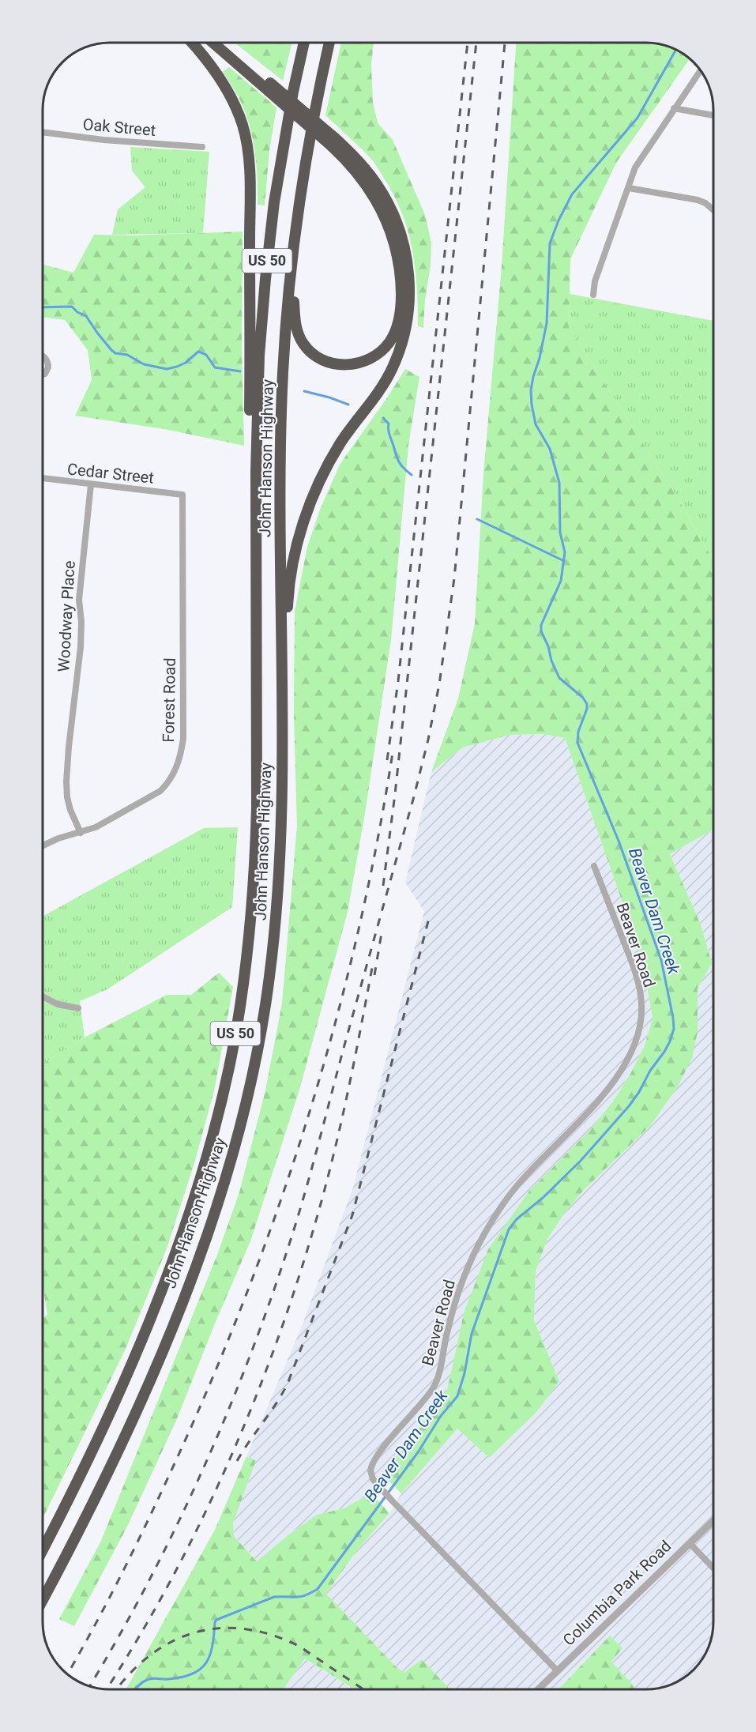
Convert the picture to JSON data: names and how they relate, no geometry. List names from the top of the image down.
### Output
{
  "streets": {
    "highway": ["US 50", "John Hanson Highway"],
    "street": [
      "Oak Street",
      "Cedar Street",
      "Woodway Place",
      "Forest Road",
      "Beaver Road",
      "Columbia Park Road"
    ]
  },
  "crossings": [
    ["Cedar Street", "Woodway Place"],
    ["Cedar Street", "Forest Road"],
    ["Woodway Place", "Forest Road"],
    ["Beaver Road", "Columbia Park Road"]
  ],
  "water": ["Beaver Dam Creek"]
}
